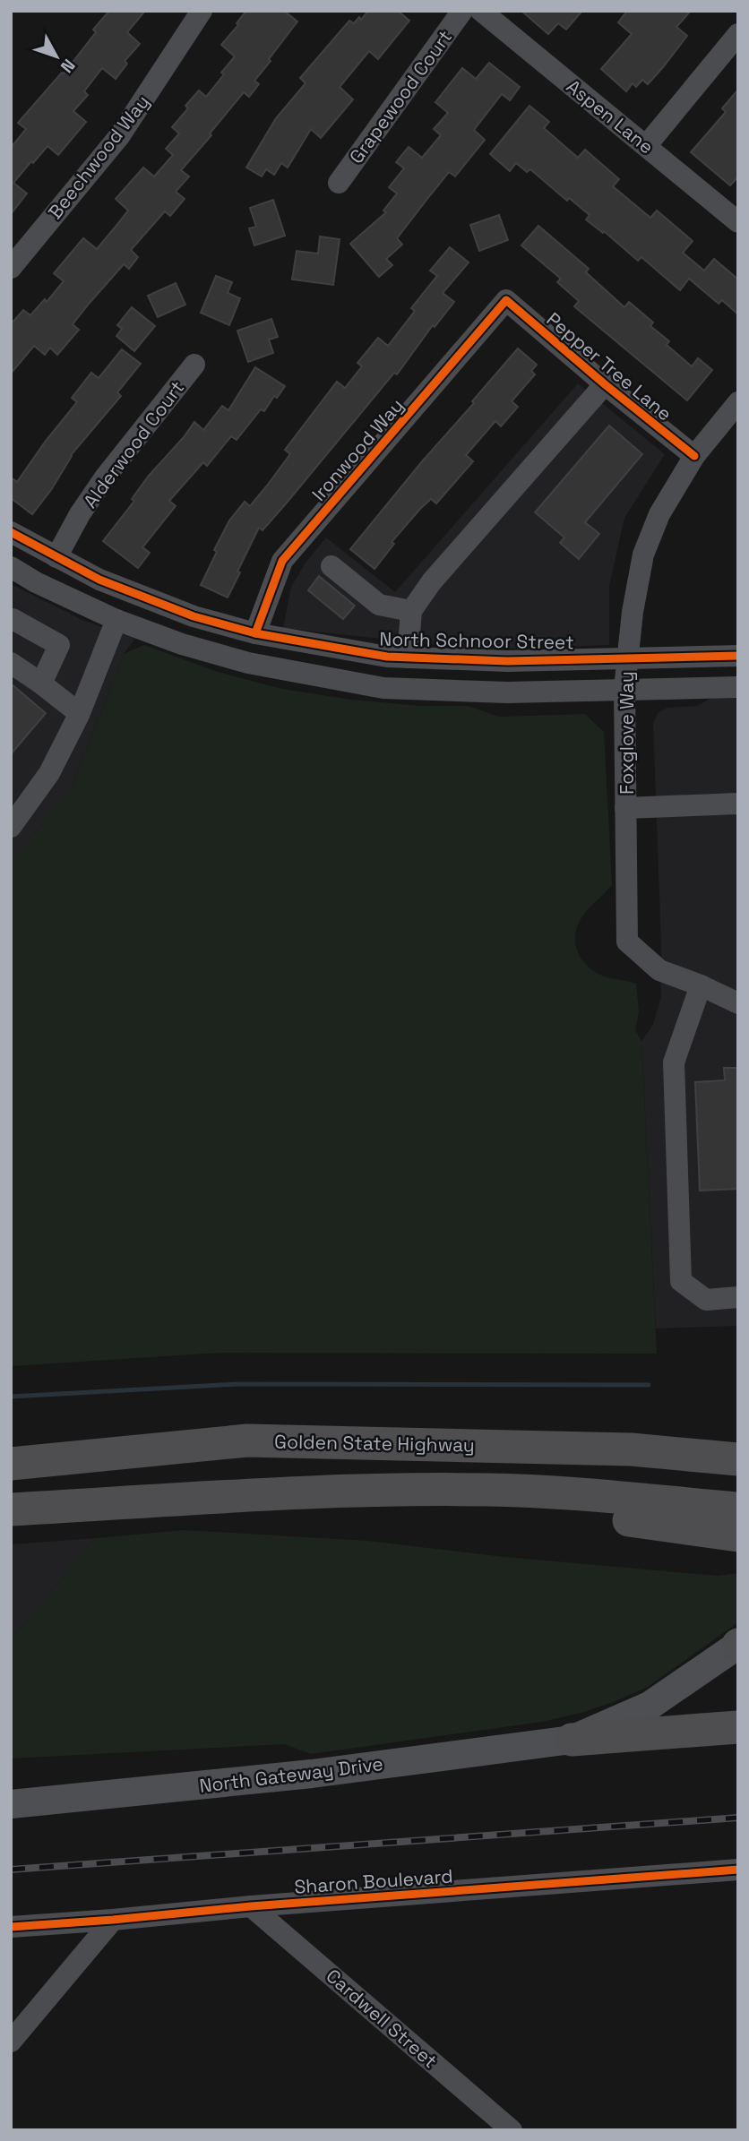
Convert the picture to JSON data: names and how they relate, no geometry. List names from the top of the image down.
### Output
{
  "streets": {
    "highway": ["Golden State Highway"],
    "main road": ["North Gateway Drive"],
    "street": [
      "Grapewood Court",
      "Aspen Lane",
      "Beechwood Way",
      "Pepper Tree Lane",
      "Alderwood Court",
      "Ironwood Way",
      "North Schnoor Street",
      "Foxglove Way",
      "Sharon Boulevard",
      "Cardwell Street"
    ]
  },
  "crossings": [
    ["Pepper Tree Lane", "Ironwood Way"],
    ["Pepper Tree Lane", "Foxglove Way"],
    ["Alderwood Court", "North Schnoor Street"],
    ["Ironwood Way", "North Schnoor Street"],
    ["North Schnoor Street", "Foxglove Way"],
    ["Sharon Boulevard", "Cardwell Street"]
  ],
  "north": "bottom right"
}
